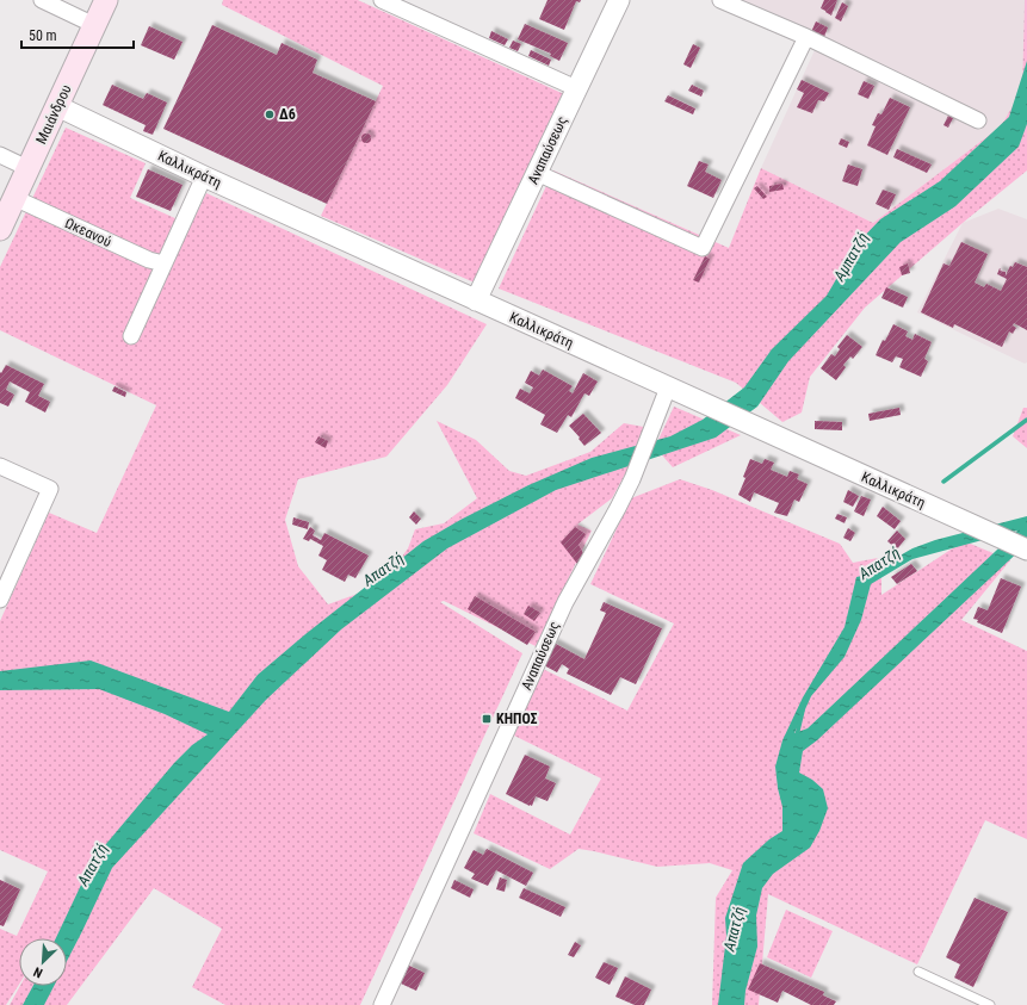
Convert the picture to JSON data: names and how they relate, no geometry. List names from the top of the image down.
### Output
{
  "streets": {
    "main road": ["Μαιάνδρου"],
    "street": ["Αναπαύσεως", "Καλλικράτη", "Ωκεανού"]
  },
  "crossings": [
    ["Μαιάνδρου", "Καλλικράτη"],
    ["Μαιάνδρου", "Ωκεανού"],
    ["Αναπαύσεως", "Καλλικράτη"]
  ],
  "water": ["Αμπατζή", "Απατζή"],
  "places": {
    "other": ["Δ6"],
    "transit": ["ΚΗΠΟΣ"]
  },
  "scale_bar": "50 m",
  "north": "bottom left"
}
